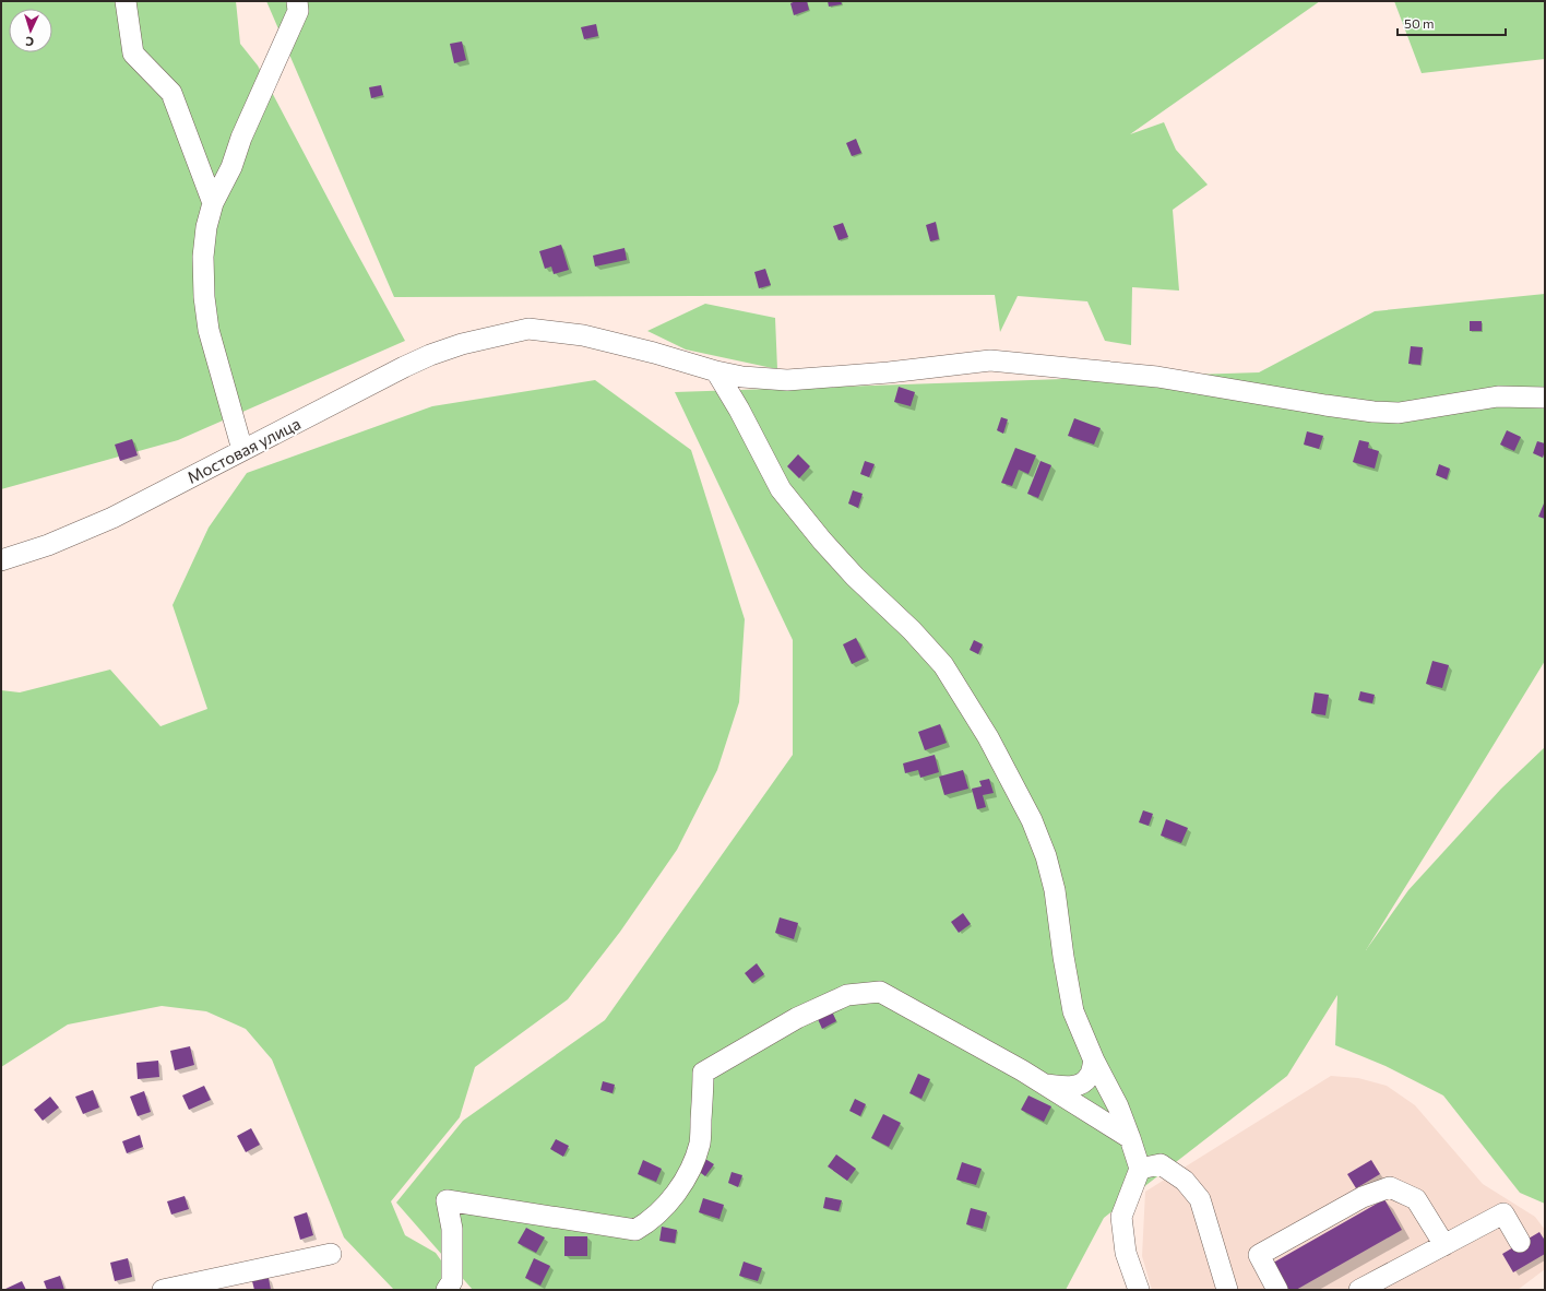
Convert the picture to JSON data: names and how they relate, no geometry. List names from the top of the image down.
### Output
{
  "streets": {
    "street": ["Мостовая улица"]
  },
  "scale_bar": "50 m",
  "north": "bottom"
}
